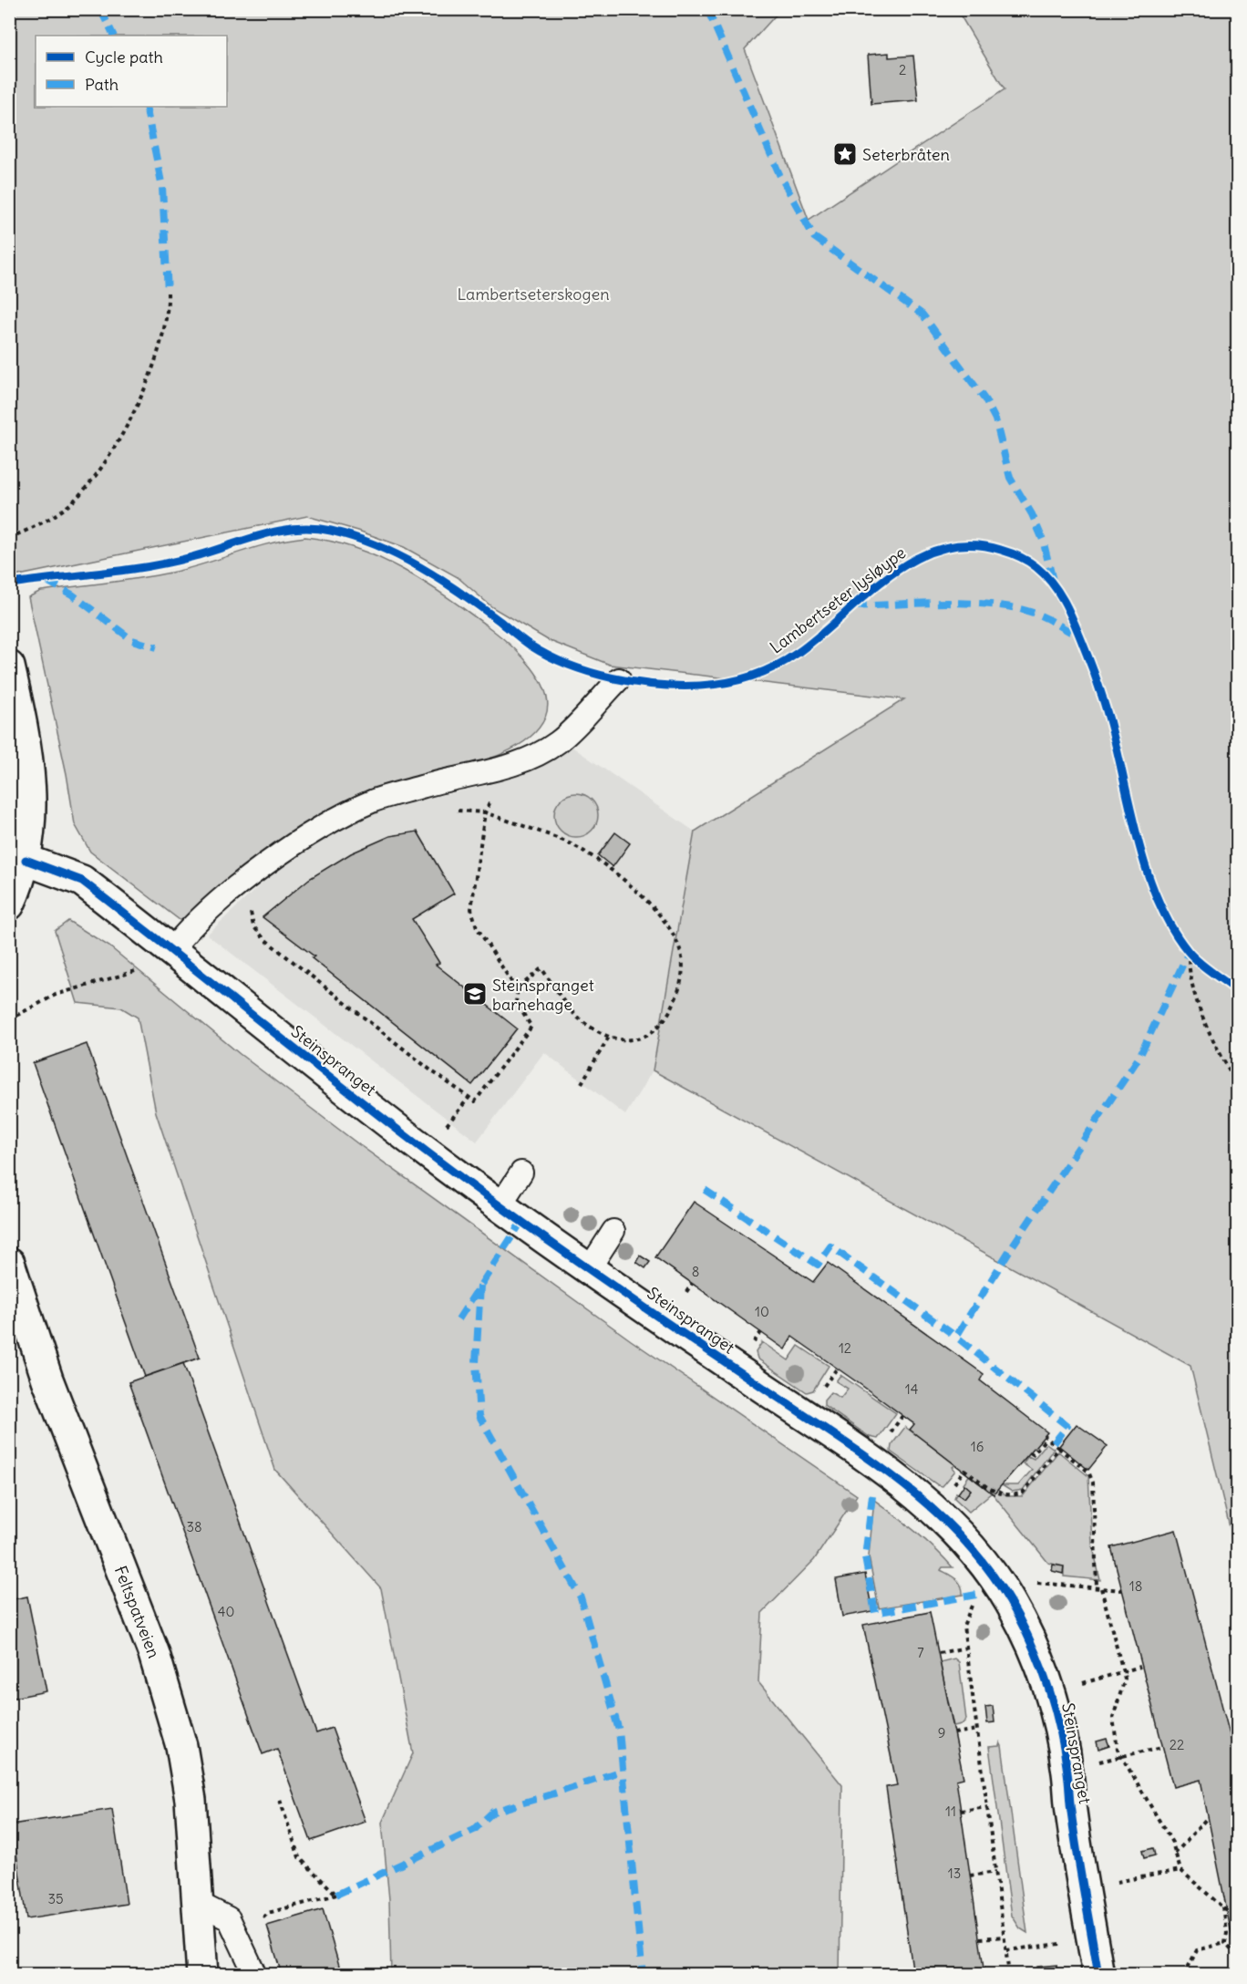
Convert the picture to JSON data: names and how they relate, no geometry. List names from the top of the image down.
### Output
{
  "streets": {
    "street": ["Steinspranget", "Feltspatveien"],
    "cycle path": ["Lambertseter lysløype"]
  },
  "parks": ["Lambertseterskogen"],
  "places": {
    "place": ["Seterbråten"],
    "school or university": ["Steinspranget barnehage"]
  },
  "house_numbers": [
    "2",
    "8",
    "10",
    "12",
    "14",
    "16",
    "38",
    "18",
    "40",
    "7",
    "9",
    "22",
    "11",
    "13",
    "35"
  ],
  "legend": ["Cycle path", "Path"]
}
